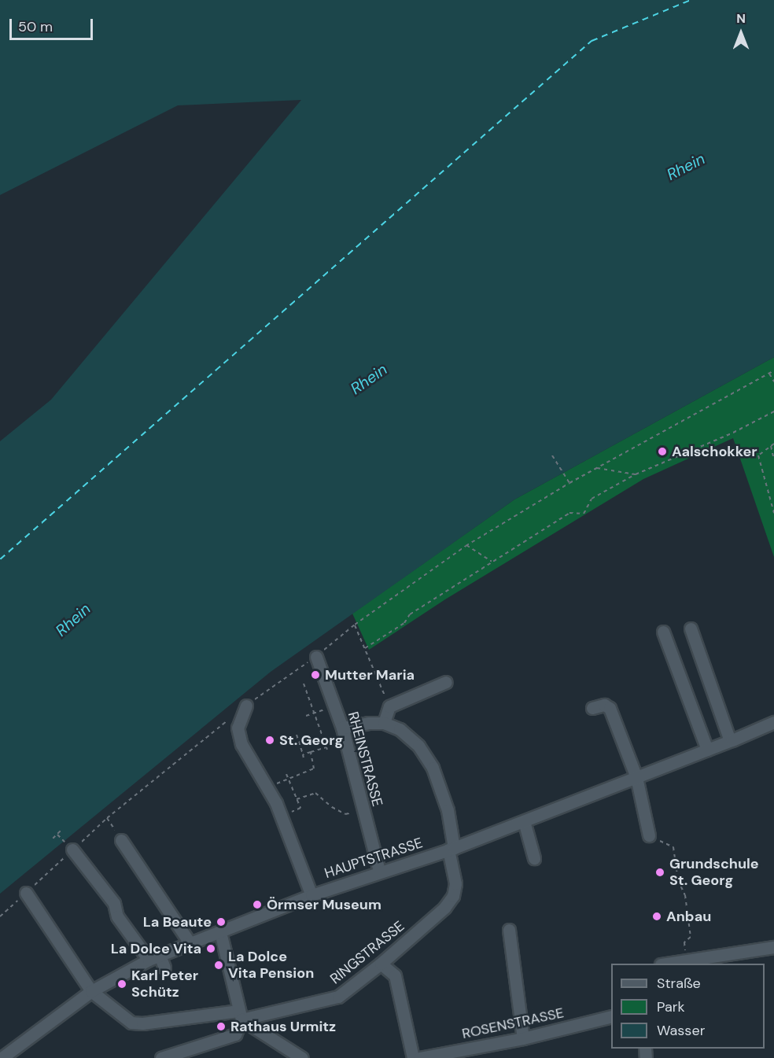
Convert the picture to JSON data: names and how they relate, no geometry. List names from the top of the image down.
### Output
{
  "streets": {
    "street": [
      "RHEINSTRASSE",
      "HAUPTSTRASSE",
      "RINGSTRASSE",
      "ROSENSTRASSE"
    ]
  },
  "crossings": [
    ["RHEINSTRASSE", "HAUPTSTRASSE"],
    ["HAUPTSTRASSE", "RINGSTRASSE"]
  ],
  "water": ["Rhein"],
  "places": [
    "Aalschokker",
    "Mutter Maria",
    "St. Georg",
    "Grundschule St. Georg",
    "Örmser Museum",
    "Anbau",
    "La Beaute",
    "La Dolce Vita",
    "La Dolce Vita Pension",
    "Karl Peter Schütz",
    "Rathaus Urmitz"
  ],
  "legend": ["Straße", "Park", "Wasser"],
  "scale_bar": "50 m",
  "north": "top"
}
